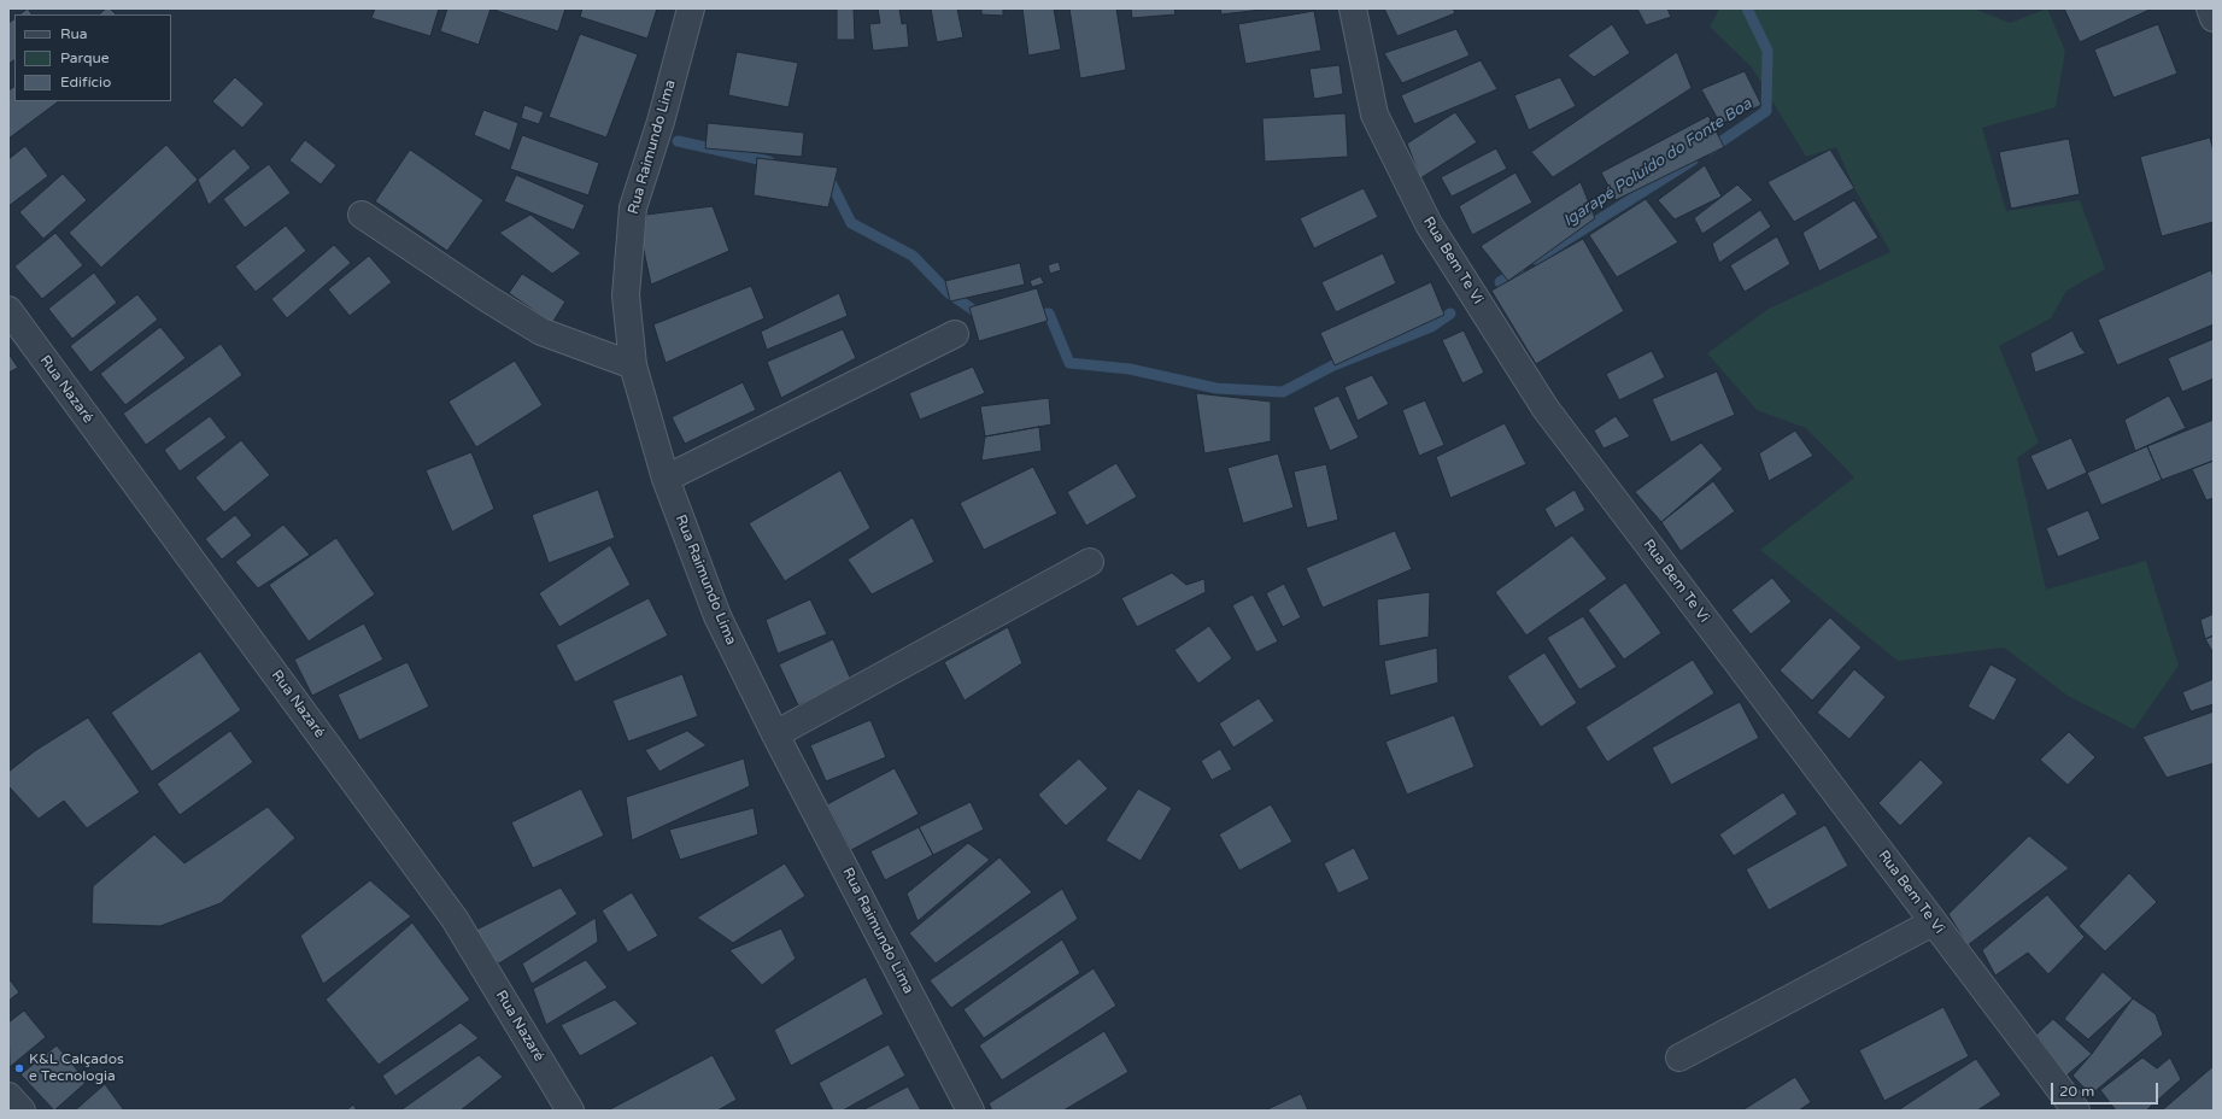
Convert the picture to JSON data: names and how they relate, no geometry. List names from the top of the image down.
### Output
{
  "streets": {
    "street": ["Rua Raimundo Lima", "Rua Bem Te Vi", "Rua Nazaré"]
  },
  "water": ["Igarapé Poluído do Fonte Boa"],
  "places": ["K&L Calçados e Tecnologia"],
  "legend": ["Rua", "Parque", "Edifício"],
  "scale_bar": "20 m"
}
